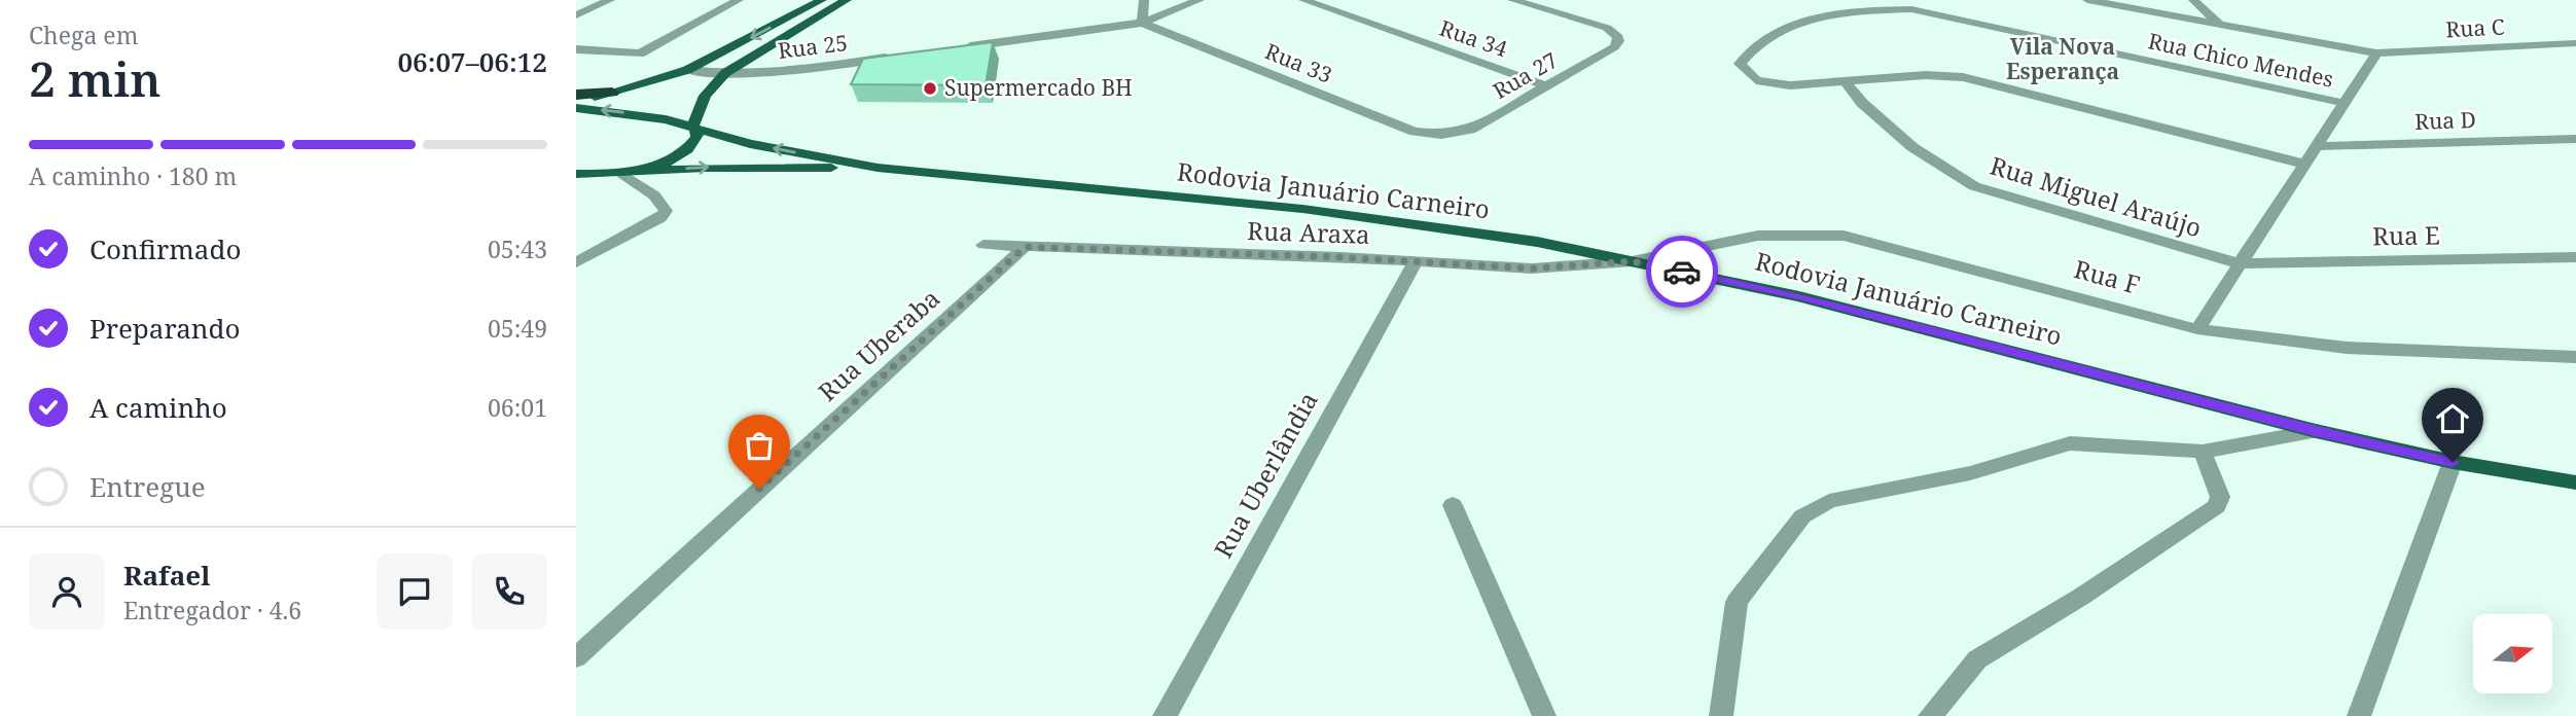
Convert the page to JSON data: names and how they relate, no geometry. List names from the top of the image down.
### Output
{
  "streets": {
    "main road": ["Rodovia Januário Carneiro"],
    "street": [
      "Rua C",
      "Rua 34",
      "Rua 25",
      "Rua Chico Mendes",
      "Rua 33",
      "Rua 27",
      "Rua D",
      "Rua Miguel Araújo",
      "Rua Araxa",
      "Rua E",
      "Rua F",
      "Rua Uberaba",
      "Rua Uberlândia"
    ]
  },
  "crossings": [
    ["Rua 34", "Rua 27"],
    ["Rua Chico Mendes", "Rua Miguel Araújo"],
    ["Rua 33", "Rua 27"],
    ["Rodovia Januário Carneiro", "Rua Araxa"],
    ["Rodovia Januário Carneiro", "Rua F"],
    ["Rua Miguel Araújo", "Rua E"],
    ["Rua Araxa", "Rua F"],
    ["Rua Araxa", "Rua Uberaba"],
    ["Rua Araxa", "Rua Uberlândia"]
  ],
  "districts": ["Vila Nova Esperança"],
  "places": ["Supermercado BH"],
  "north": "right",
  "page": {
    "heading": ["2 min", "Chega em", "06:07–06:12"],
    "panel": ["Rafael", "Entregador · 4.6"],
    "bar": "A caminho · 180 m",
    "list": [
      ["Confirmado", "05:43"],
      ["Preparando", "05:49"],
      ["A caminho", "06:01"],
      "Entregue"
    ]
  }
}
